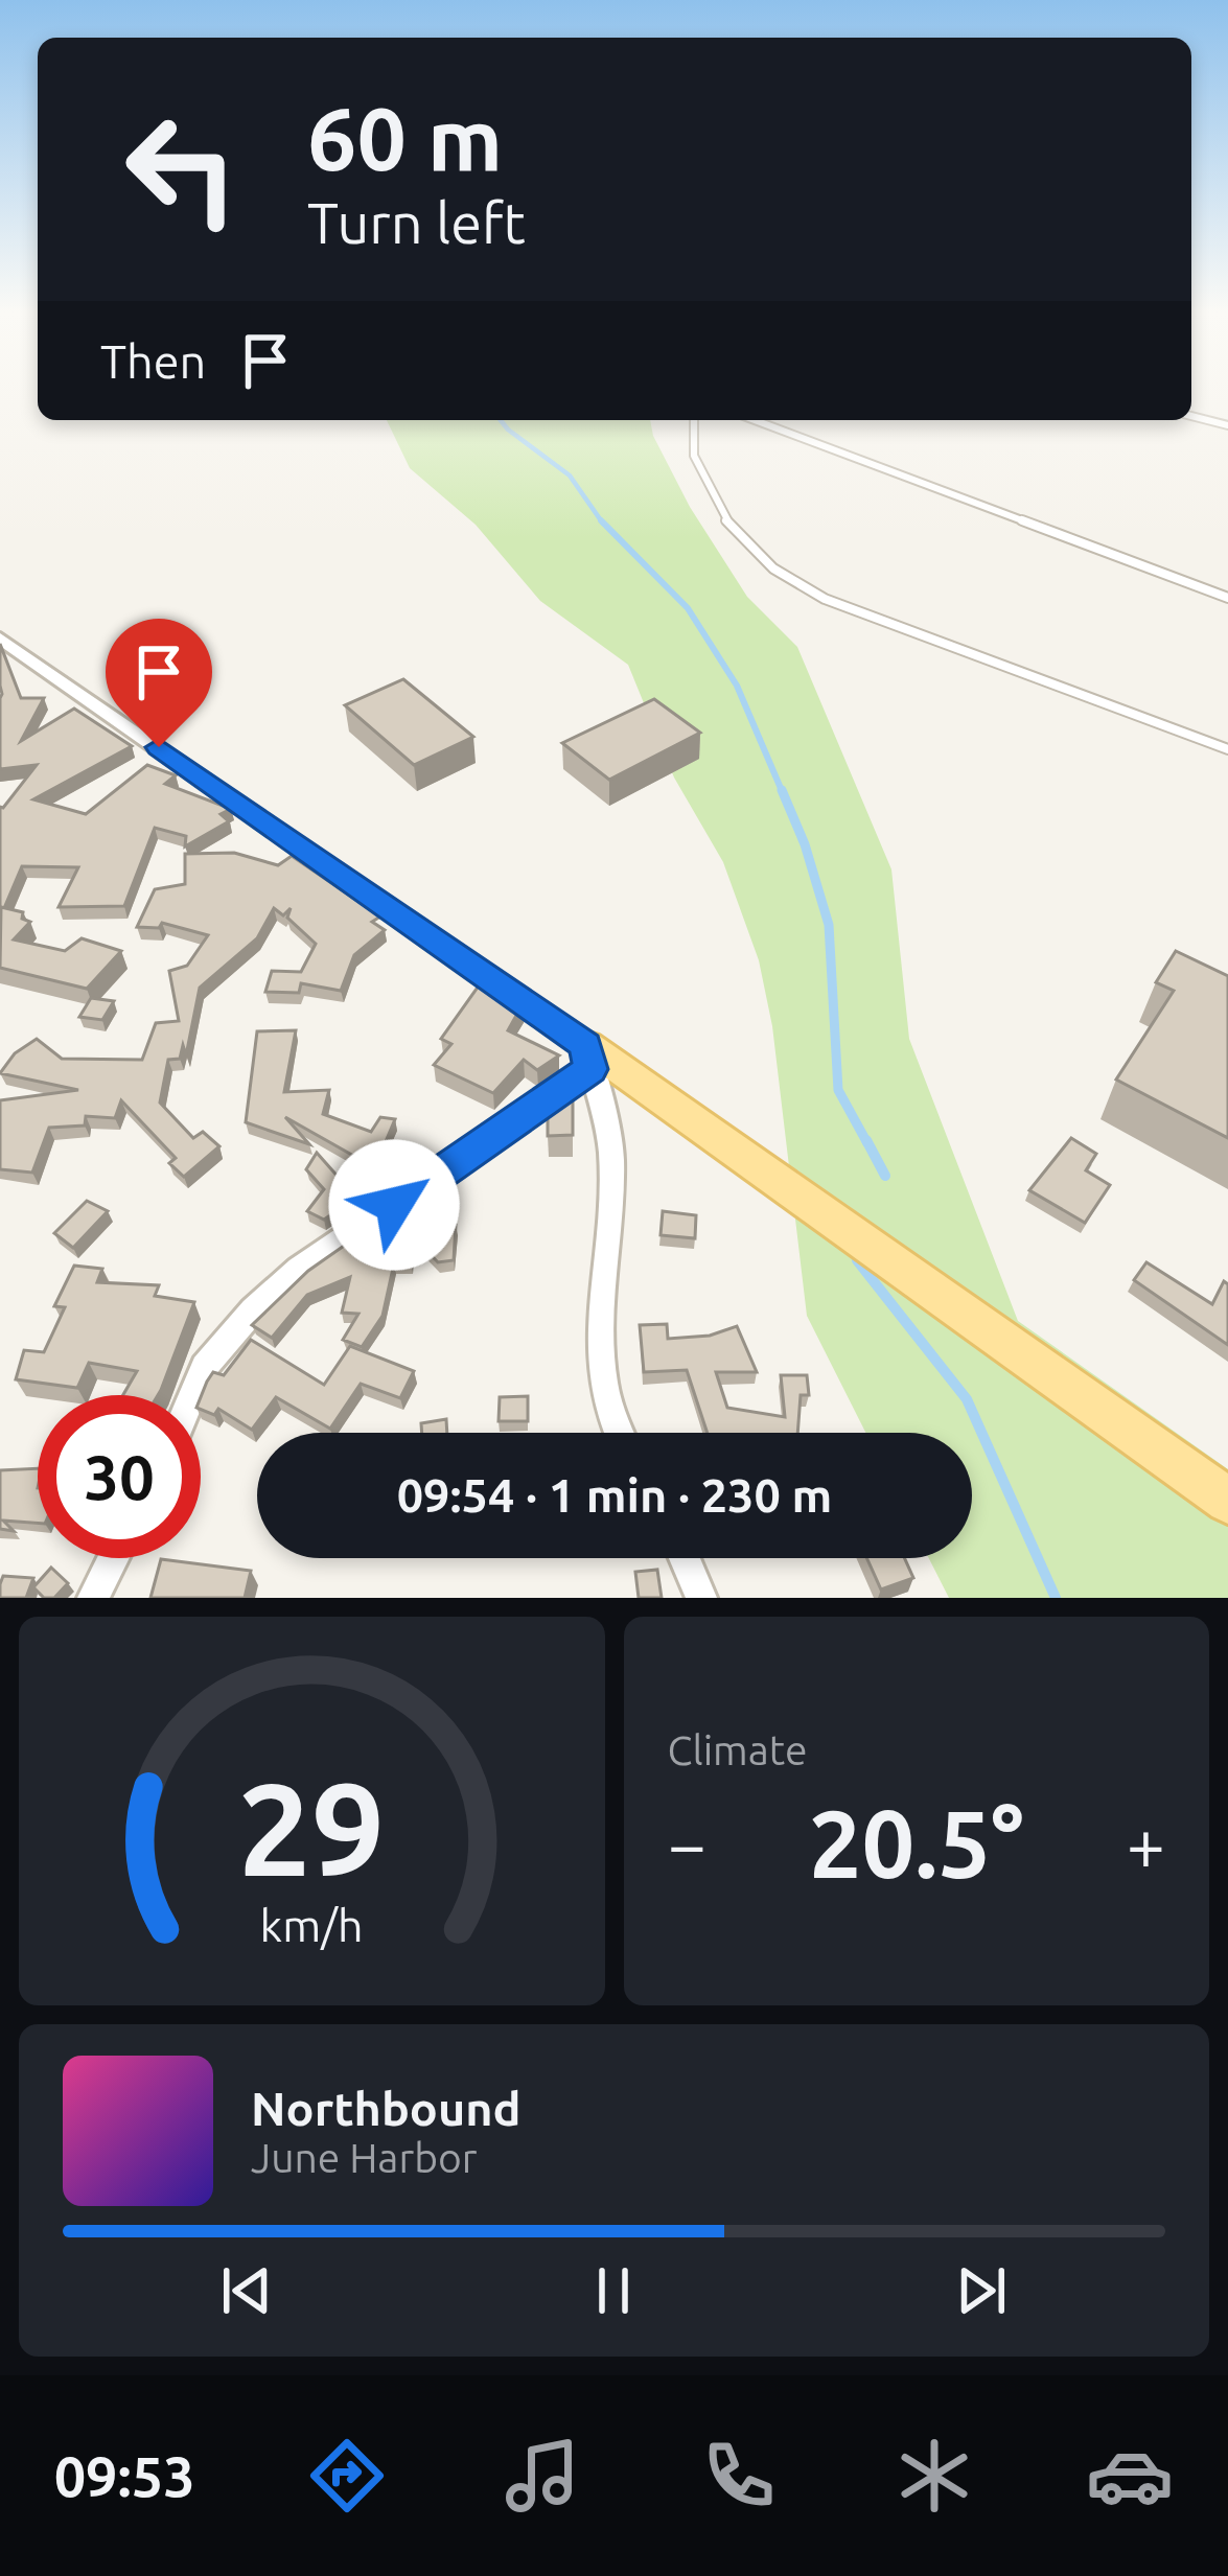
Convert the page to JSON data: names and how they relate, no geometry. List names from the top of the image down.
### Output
{
  "page": {
    "turn": ["60 m", "Turn left"],
    "then": "Then",
    "limit": "30",
    "trip": "09:54 · 1 min · 230 m",
    "tile": "Climate",
    "heat": ["−", "20.5°", "+"],
    "song": ["Northbound", "June Harbor"],
    "tabs": "09:53",
    "gauge": ["29", "km/h"]
  }
}
